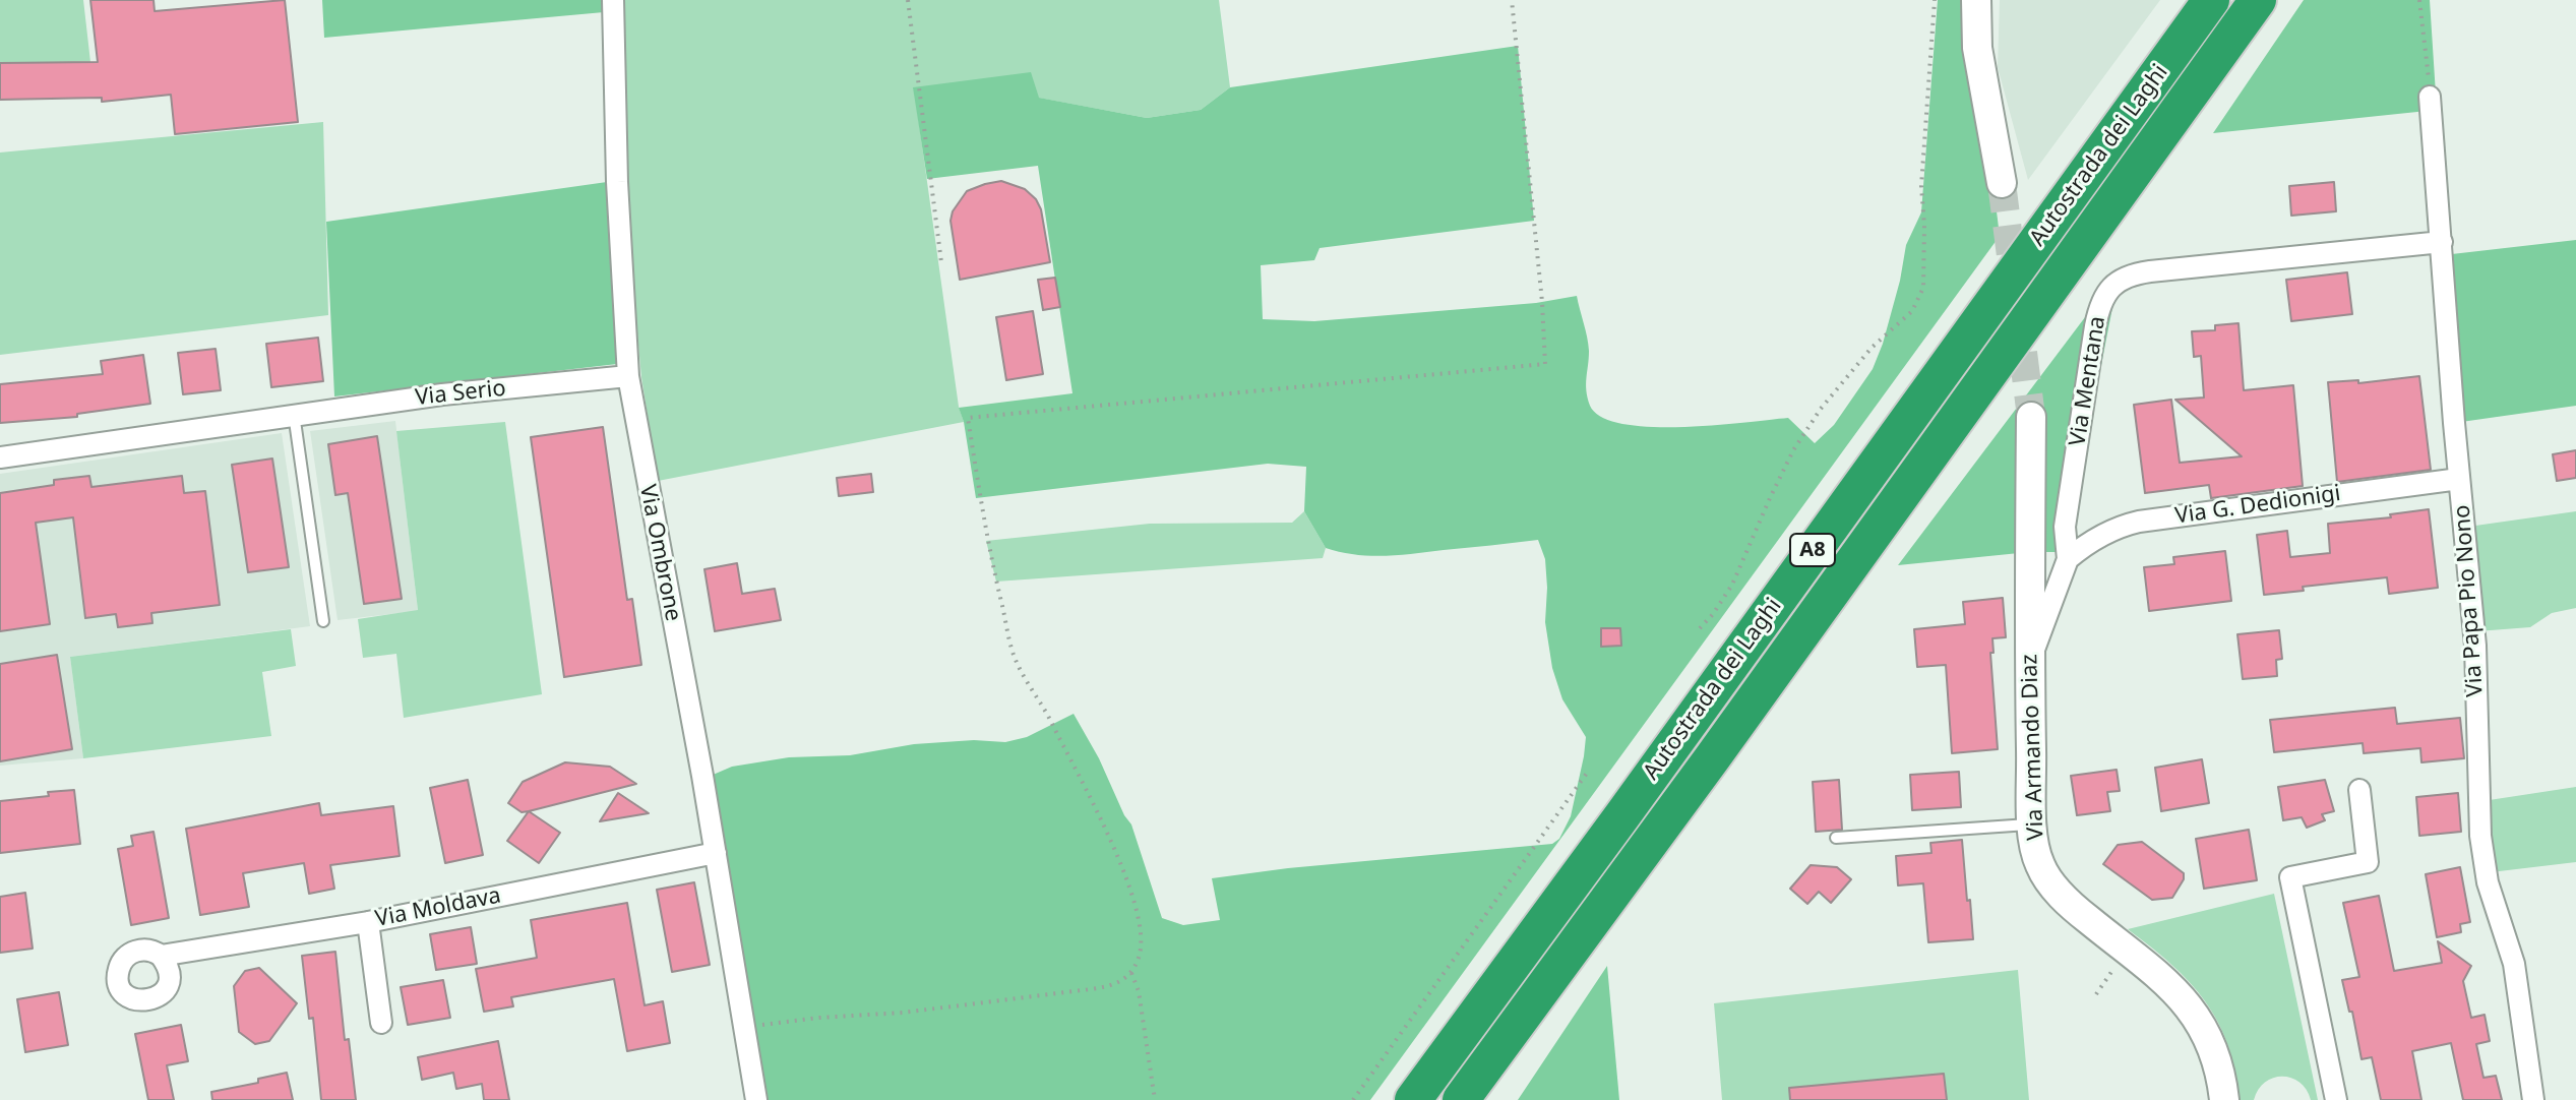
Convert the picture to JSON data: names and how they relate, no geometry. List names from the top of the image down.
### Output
{
  "streets": {
    "highway": ["Autostrada dei Laghi", "A8"],
    "street": [
      "Via Mentana",
      "Via Serio",
      "Via G. Dedionigi",
      "Via Ombrone",
      "Via Papa Pio Nono",
      "Via Armando Diaz",
      "Via Moldava"
    ]
  },
  "crossings": [
    ["Via Mentana", "Via G. Dedionigi"],
    ["Via Mentana", "Via Papa Pio Nono"],
    ["Via Mentana", "Via Armando Diaz"],
    ["Via Serio", "Via Ombrone"],
    ["Via G. Dedionigi", "Via Papa Pio Nono"],
    ["Via Ombrone", "Via Moldava"]
  ]
}
